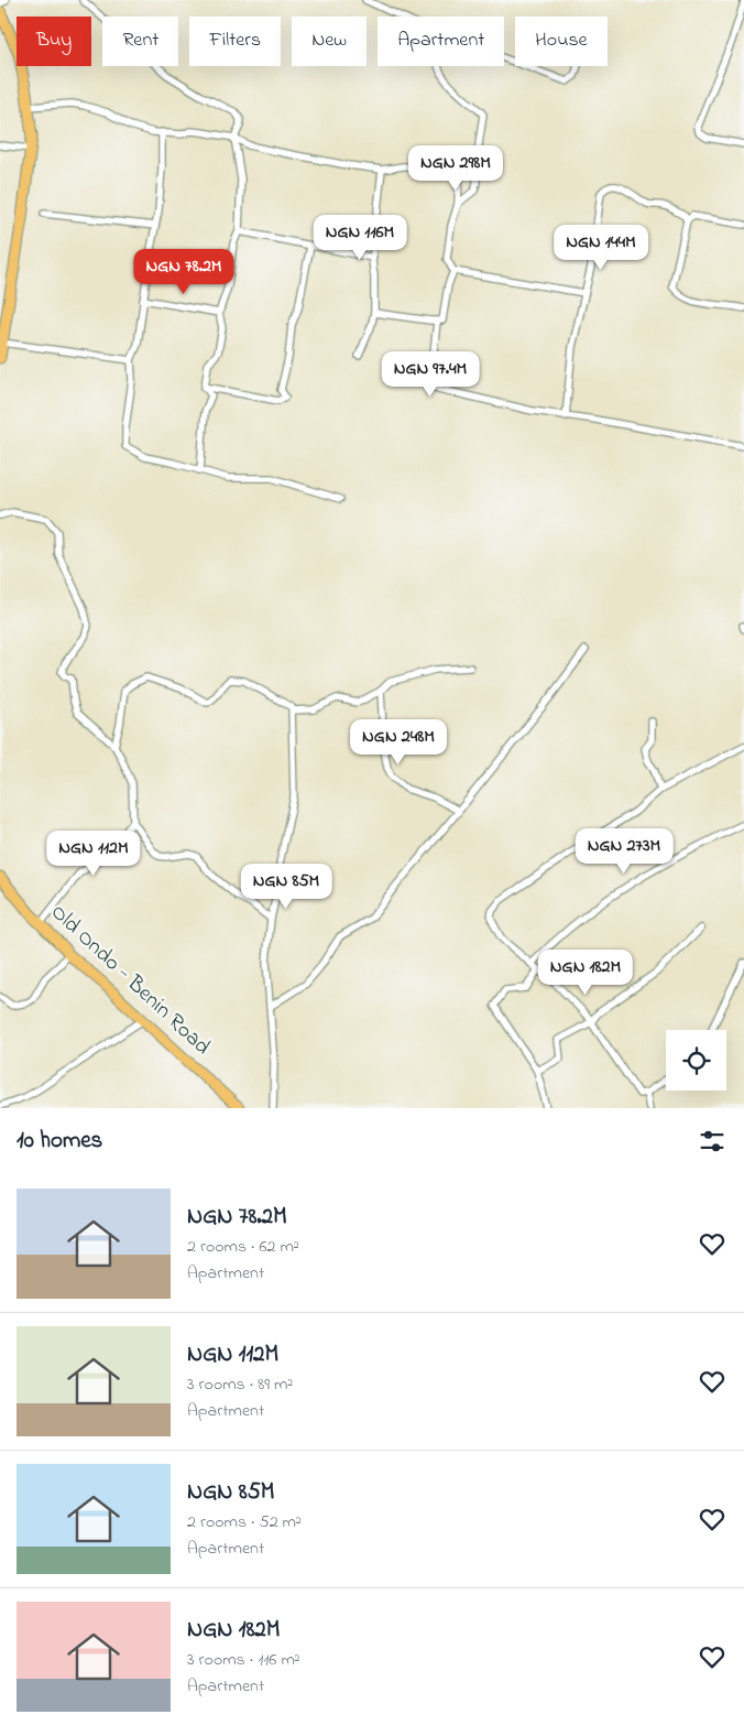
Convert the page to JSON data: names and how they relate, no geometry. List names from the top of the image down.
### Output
{
  "streets": {
    "main road": ["Old Ondo - Benin Road"]
  },
  "page": {
    "chip": [
      "Buy",
      "Rent",
      "Filters",
      "New",
      "Apartment",
      "House"
    ],
    "price": [
      "NGN 298M",
      "NGN 116M",
      "NGN 144M",
      "NGN 78.2M",
      "NGN 97.4M",
      "NGN 248M",
      "NGN 273M",
      "NGN 112M",
      "NGN 85M",
      "NGN 182M"
    ],
    "heading": "10 homes",
    "list": [
      {
        "name": "NGN 78.2M",
        "note": "2 rooms · 62 m² · Apartment"
      },
      {
        "name": "NGN 112M",
        "note": "3 rooms · 89 m² · Apartment"
      },
      {
        "name": "NGN 85M",
        "note": "2 rooms · 52 m² · Apartment"
      },
      {
        "name": "NGN 182M",
        "note": "3 rooms · 116 m² · Apartment"
      }
    ]
  }
}
